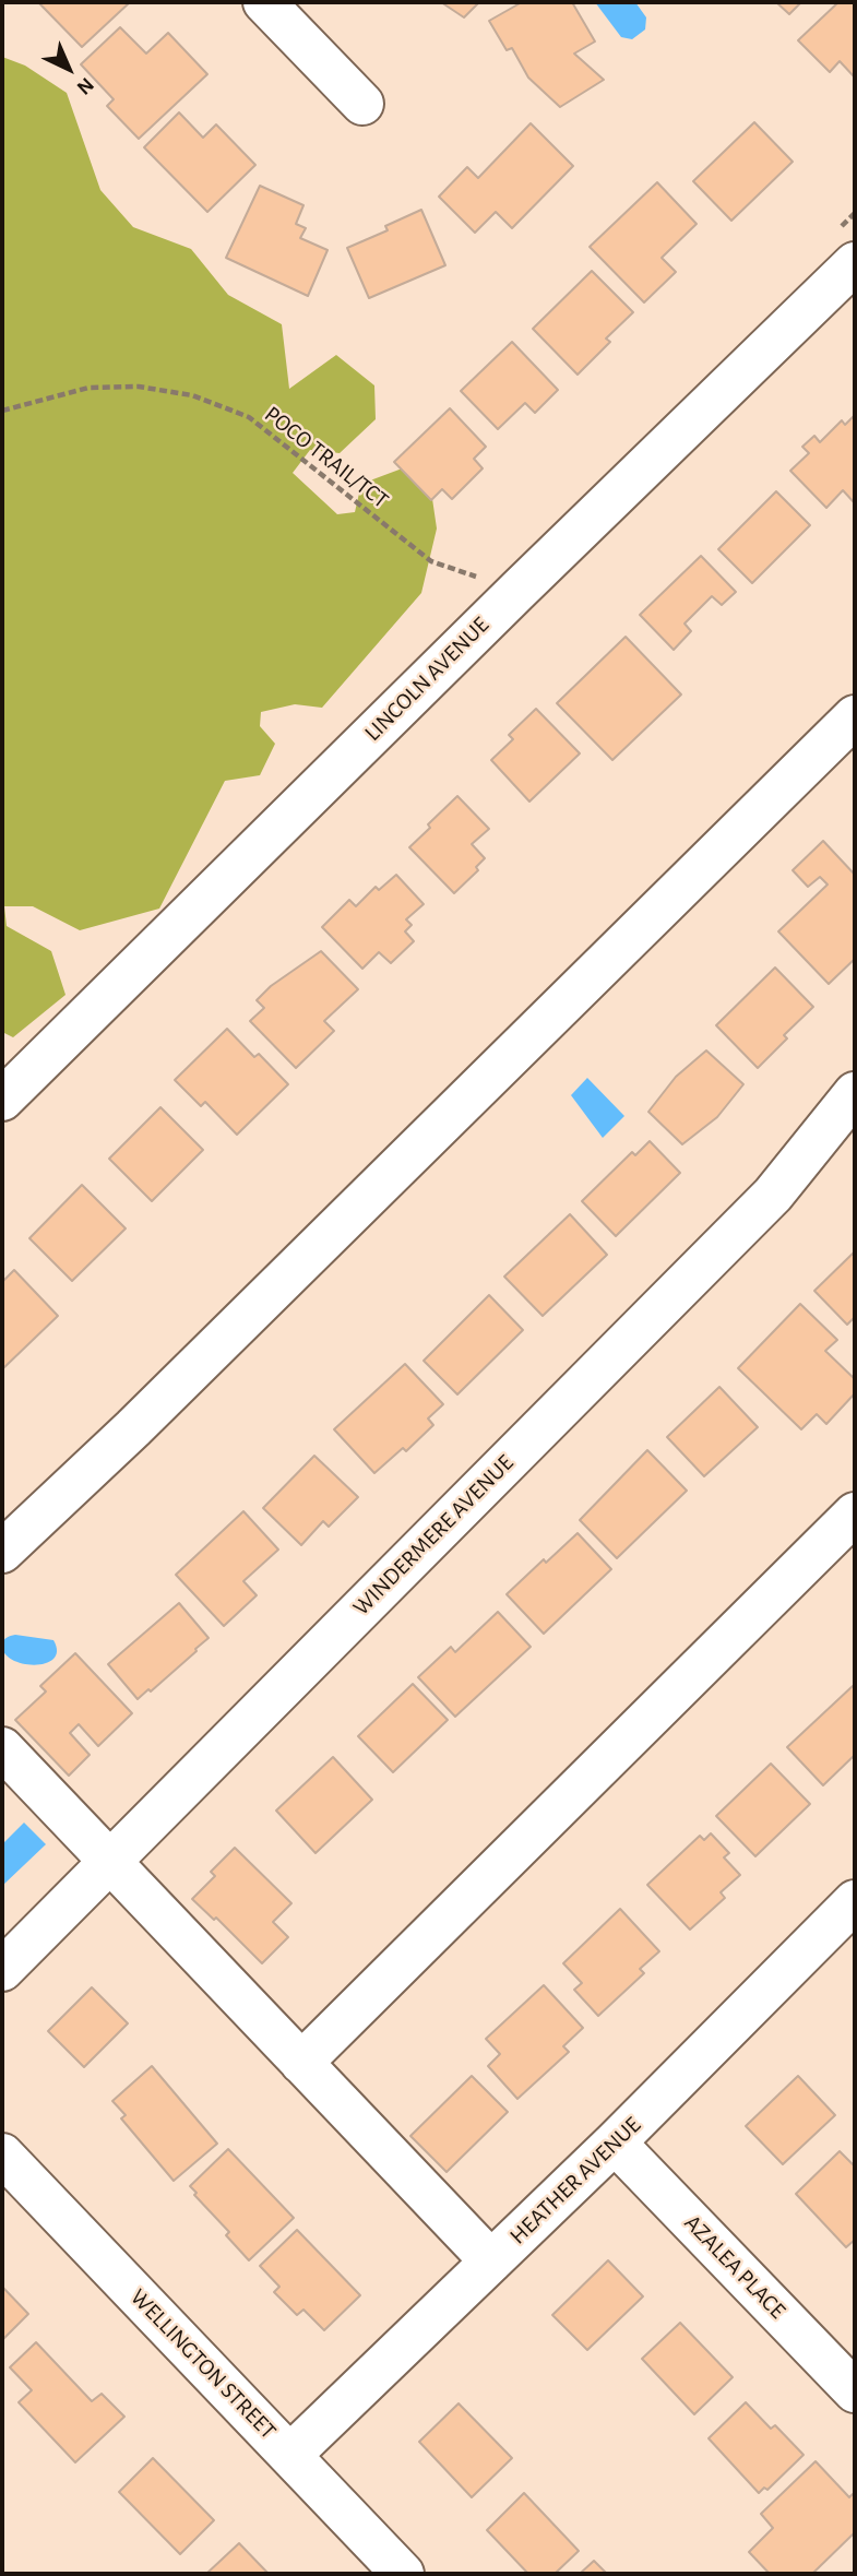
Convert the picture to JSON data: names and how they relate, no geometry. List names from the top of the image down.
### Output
{
  "streets": {
    "street": [
      "LINCOLN AVENUE",
      "WINDERMERE AVENUE",
      "HEATHER AVENUE",
      "AZALEA PLACE",
      "WELLINGTON STREET"
    ],
    "path": ["POCO TRAIL/TCT"]
  },
  "crossings": [
    ["HEATHER AVENUE", "AZALEA PLACE"],
    ["HEATHER AVENUE", "WELLINGTON STREET"]
  ],
  "north": "bottom right"
}
